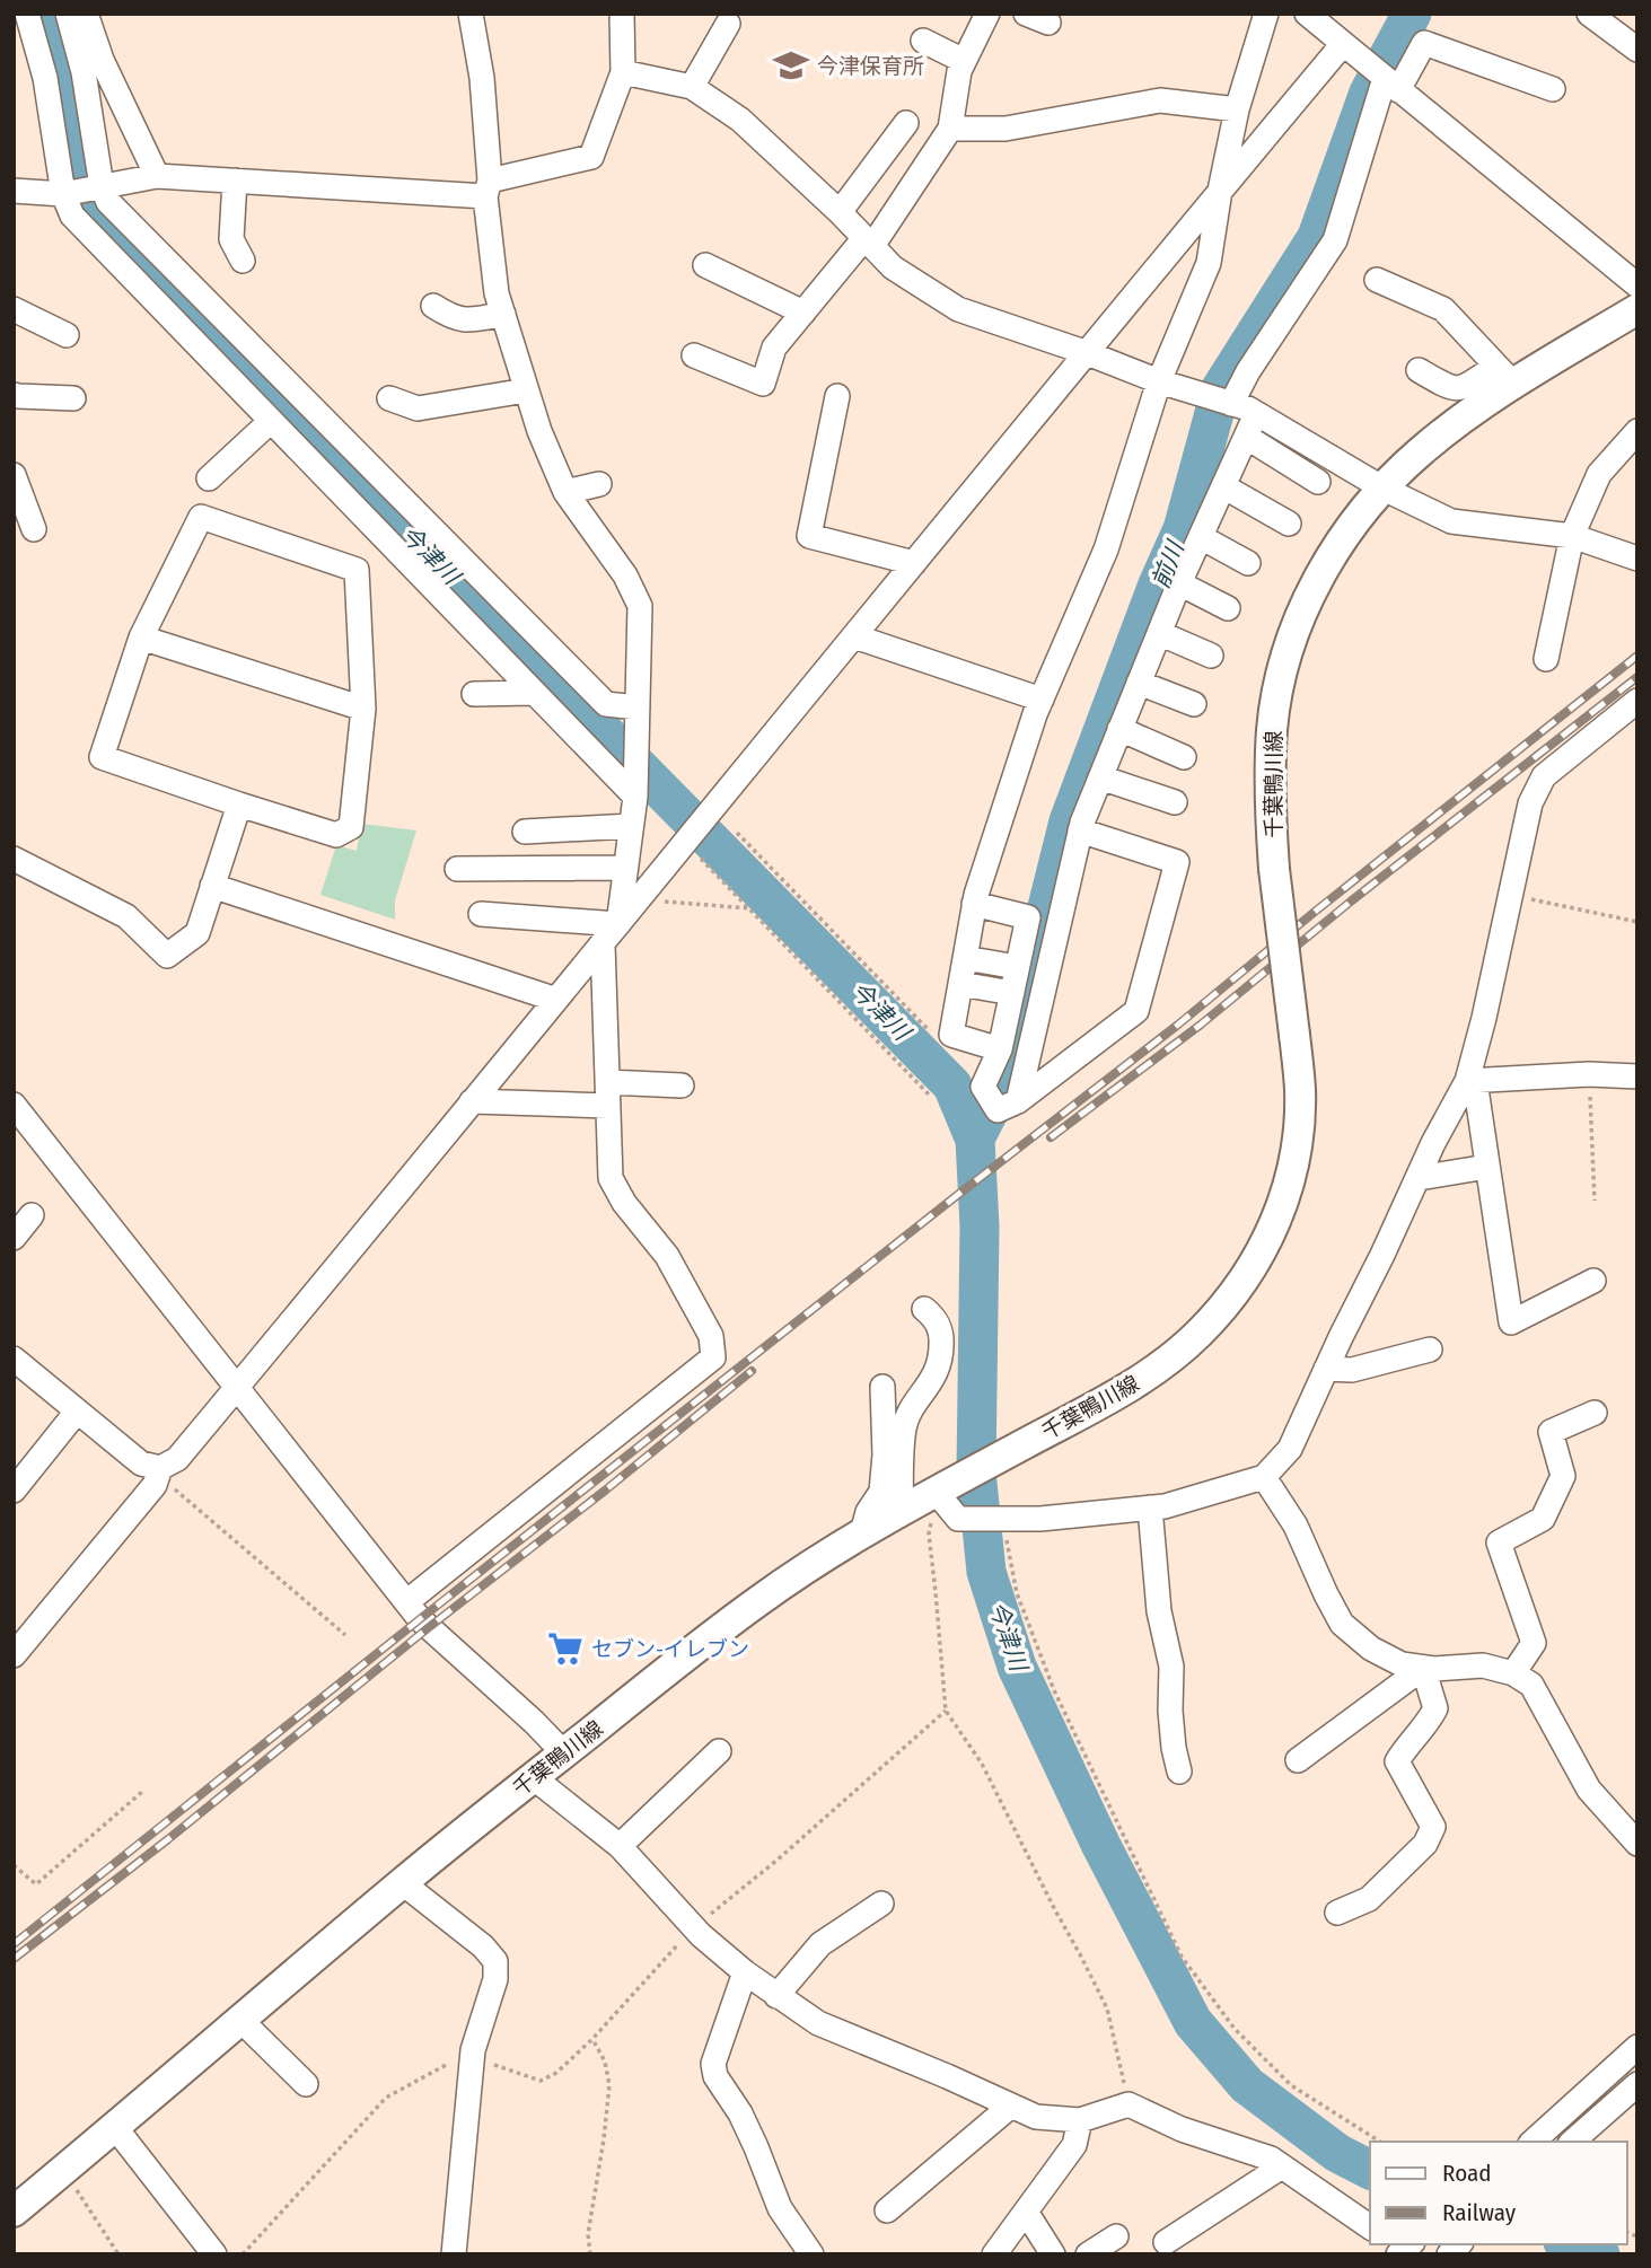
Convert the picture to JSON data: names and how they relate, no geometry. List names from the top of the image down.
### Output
{
  "streets": {
    "main road": ["千葉鴨川線"]
  },
  "water": ["今津川", "前川"],
  "places": {
    "school or university": ["今津保育所"],
    "supermarket": ["セブン-イレブン"]
  },
  "legend": ["Road", "Railway"]
}
